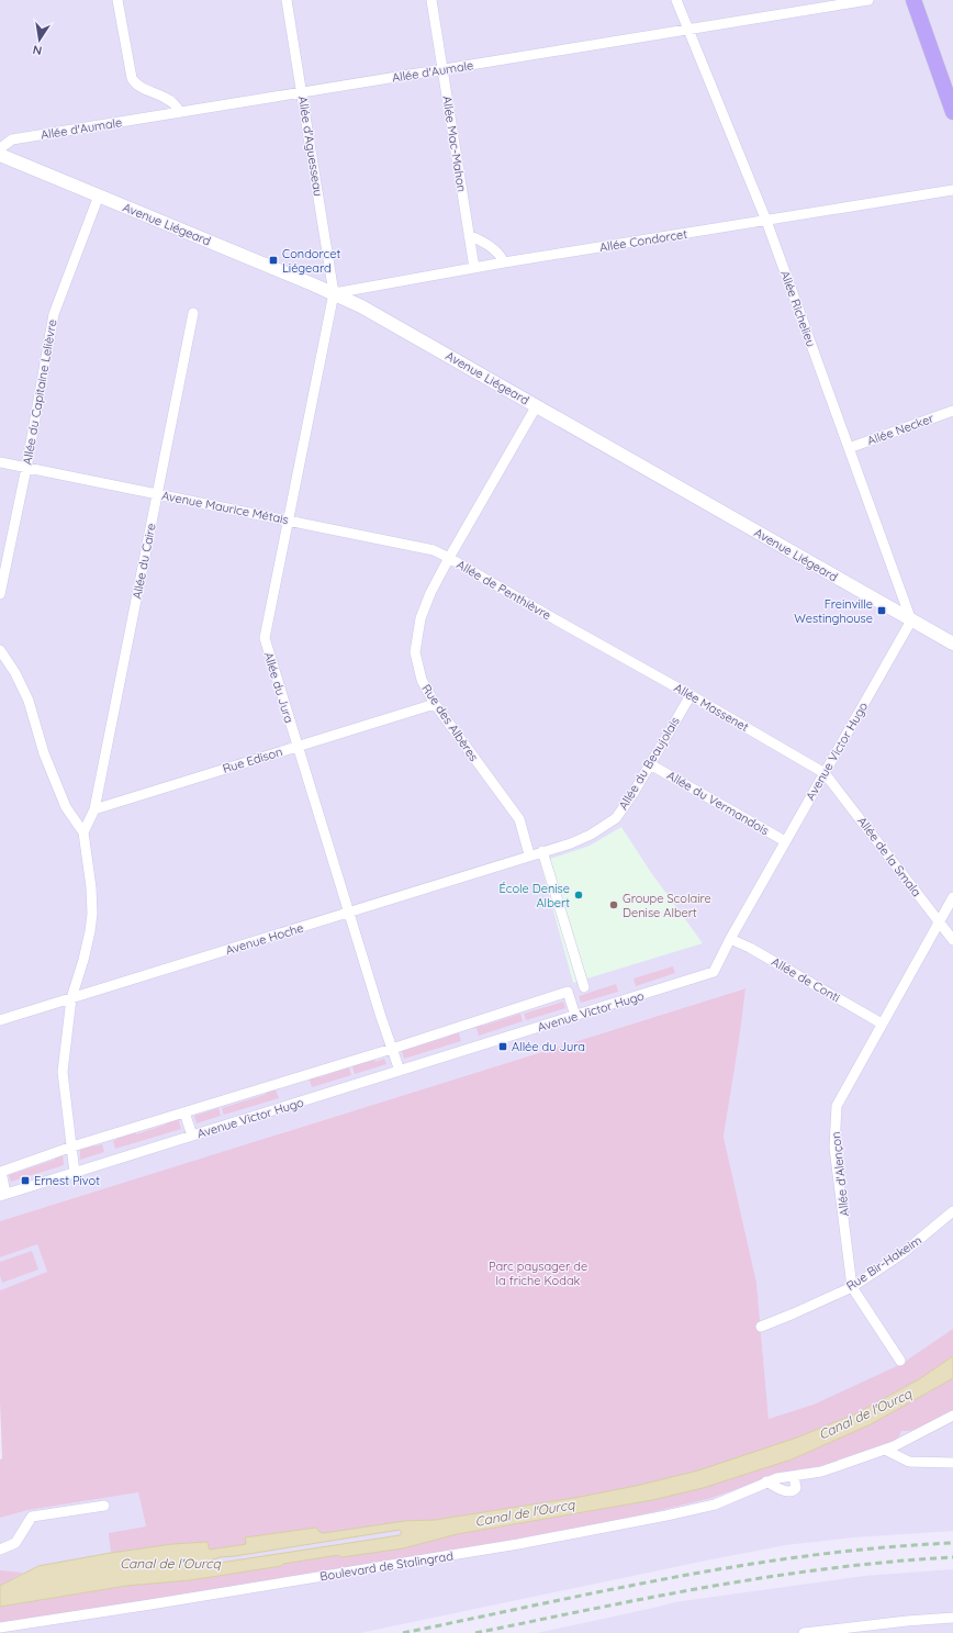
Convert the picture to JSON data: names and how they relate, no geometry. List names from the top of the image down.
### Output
{
  "streets": {
    "street": [
      "Allée d'Aumale",
      "Allée Mac-Mahon",
      "Allée d'Aguesseau",
      "Avenue Liégeard",
      "Allée Condorcet",
      "Allée Richelieu",
      "Allée du Capitaine Lelièvre",
      "Allée Necker",
      "Avenue Maurice Métais",
      "Allée du Caire",
      "Allée de Penthièvre",
      "Allée du Jura",
      "Allée Massenet",
      "Rue des Albères",
      "Avenue Victor Hugo",
      "Rue Edison",
      "Allée du Beaujolais",
      "Allée du Vermandois",
      "Allée de la Smala",
      "Avenue Hoche",
      "Allée de Conti",
      "Allée d'Alençon",
      "Rue Bir-Hakeim",
      "Boulevard de Stalingrad"
    ]
  },
  "crossings": [
    ["Allée d'Aumale", "Allée Mac-Mahon"],
    ["Allée d'Aumale", "Allée d'Aguesseau"],
    ["Allée d'Aumale", "Allée Richelieu"],
    ["Allée Mac-Mahon", "Allée Condorcet"],
    ["Allée d'Aguesseau", "Avenue Liégeard"],
    ["Allée d'Aguesseau", "Allée Condorcet"],
    ["Allée d'Aguesseau", "Allée du Jura"],
    ["Avenue Liégeard", "Allée Condorcet"],
    ["Avenue Liégeard", "Allée Richelieu"],
    ["Avenue Liégeard", "Allée du Capitaine Lelièvre"],
    ["Avenue Liégeard", "Allée de Penthièvre"],
    ["Avenue Liégeard", "Avenue Victor Hugo"],
    ["Allée Condorcet", "Allée Richelieu"],
    ["Allée Richelieu", "Allée Necker"],
    ["Allée Richelieu", "Avenue Victor Hugo"],
    ["Allée du Capitaine Lelièvre", "Avenue Maurice Métais"],
    ["Avenue Maurice Métais", "Allée du Caire"],
    ["Avenue Maurice Métais", "Allée de Penthièvre"],
    ["Avenue Maurice Métais", "Allée du Jura"],
    ["Avenue Maurice Métais", "Rue des Albères"],
    ["Allée du Caire", "Rue Edison"],
    ["Allée de Penthièvre", "Allée Massenet"],
    ["Allée de Penthièvre", "Rue des Albères"],
    ["Allée du Jura", "Avenue Victor Hugo"],
    ["Allée du Jura", "Rue Edison"],
    ["Allée du Jura", "Avenue Hoche"],
    ["Allée Massenet", "Avenue Victor Hugo"],
    ["Allée Massenet", "Allée du Beaujolais"],
    ["Allée Massenet", "Allée de la Smala"],
    ["Rue des Albères", "Rue Edison"],
    ["Rue des Albères", "Allée du Beaujolais"],
    ["Rue des Albères", "Avenue Hoche"],
    ["Avenue Victor Hugo", "Allée du Vermandois"],
    ["Avenue Victor Hugo", "Allée de la Smala"],
    ["Avenue Victor Hugo", "Allée de Conti"],
    ["Allée du Beaujolais", "Allée du Vermandois"],
    ["Allée du Beaujolais", "Avenue Hoche"],
    ["Allée de la Smala", "Allée d'Alençon"],
    ["Allée de Conti", "Allée d'Alençon"],
    ["Allée d'Alençon", "Rue Bir-Hakeim"]
  ],
  "water": ["Canal de l'Ourcq"],
  "parks": ["Parc paysager de la friche Kodak"],
  "places": {
    "transit": [
      "Condorcet Liégeard",
      "Freinville Westinghouse",
      "Allée du Jura",
      "Ernest Pivot"
    ],
    "other": ["École Denise Albert", "Groupe Scolaire Denise Albert"]
  },
  "north": "bottom"
}
